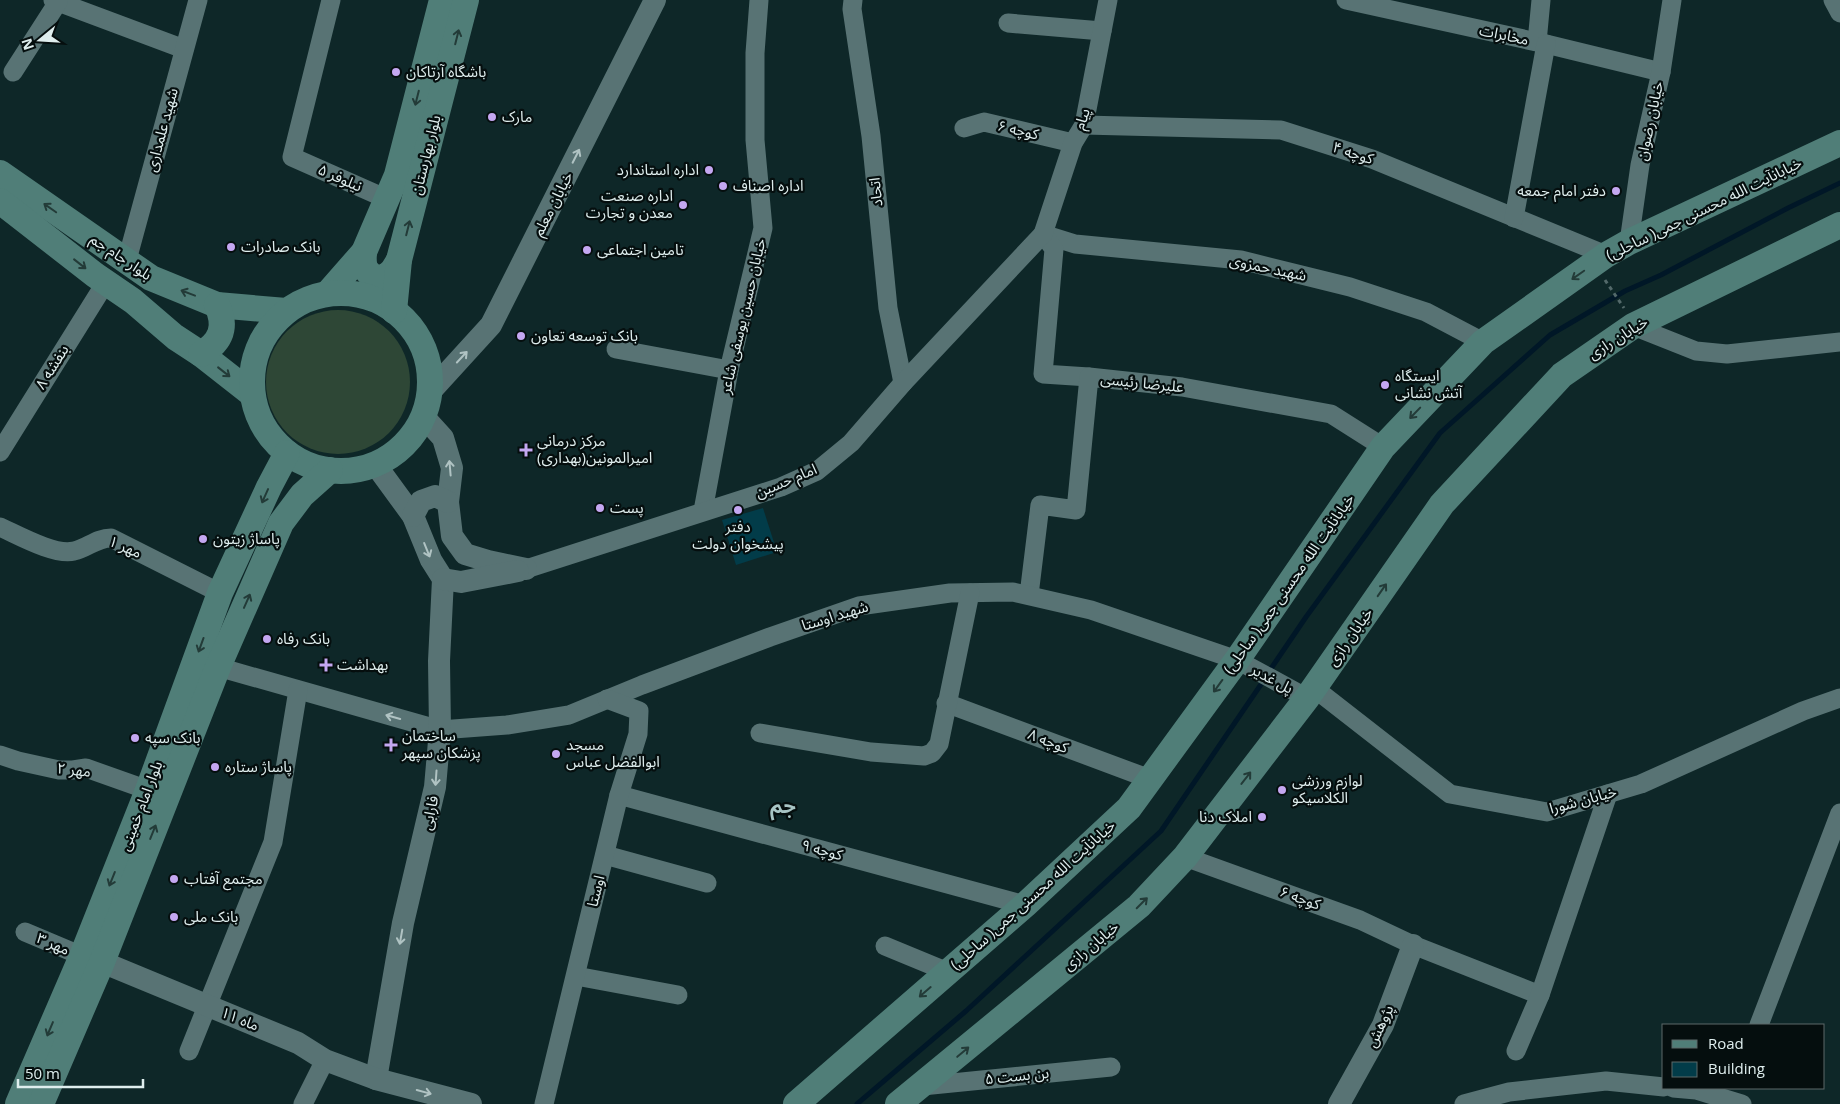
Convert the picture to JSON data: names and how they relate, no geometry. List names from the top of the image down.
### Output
{
  "streets": {
    "main road": [
      "بلوار بهارستان",
      "خیابانآیت الله محسنی جمی( ساحلی)",
      "بلوار جام جم",
      "خیابان رازی",
      "بلوار امام خمینی"
    ],
    "street": [
      "مخابرات",
      "پیام",
      "خیابان رضوان",
      "شهید علمداری",
      "کوچه ۶",
      "کوچه ۴",
      "نیلوفر ۵",
      "اتحاد",
      "خیابان معلم",
      "شهید حمزوی",
      "خیابان حسین یوسفی شاعر",
      "بنفشه ۸",
      "علیرضا رئیسی",
      "امام حسین",
      "مهر ۱",
      "شهید اوستا",
      "پل غدیر",
      "کوچه ۸",
      "مهر ۲",
      "خیابان شورا",
      "فارابی",
      "کوچه ۹",
      "اوستا",
      "مهر ۳",
      "ماه ۱۱",
      "پژوهش",
      "بن بست ۵"
    ]
  },
  "crossings": [
    ["مخابرات", "خیابان رضوان"],
    ["پیام", "کوچه ۶"],
    ["پیام", "کوچه ۴"],
    ["پیام", "شهید حمزوی"],
    ["پیام", "امام حسین"],
    ["خیابان رضوان", "خیابانآیت الله محسنی جمی( ساحلی)"],
    ["شهید علمداری", "بلوار جام جم"],
    ["کوچه ۶", "خیابان رازی"],
    ["کوچه ۶", "پژوهش"],
    ["کوچه ۴", "خیابانآیت الله محسنی جمی( ساحلی)"],
    ["بلوار بهارستان", "نیلوفر ۵"],
    ["بلوار بهارستان", "خیابان معلم"],
    ["بلوار بهارستان", "بلوار جام جم"],
    ["بلوار بهارستان", "بلوار امام خمینی"],
    ["اتحاد", "امام حسین"],
    ["خیابان معلم", "بلوار جام جم"],
    ["خیابان معلم", "بلوار امام خمینی"],
    ["خیابانآیت الله محسنی جمی( ساحلی)", "شهید حمزوی"],
    ["خیابانآیت الله محسنی جمی( ساحلی)", "علیرضا رئیسی"],
    ["خیابانآیت الله محسنی جمی( ساحلی)", "شهید اوستا"],
    ["خیابانآیت الله محسنی جمی( ساحلی)", "پل غدیر"],
    ["خیابانآیت الله محسنی جمی( ساحلی)", "کوچه ۸"],
    ["خیابانآیت الله محسنی جمی( ساحلی)", "کوچه ۹"],
    ["بلوار جام جم", "بنفشه ۸"],
    ["بلوار جام جم", "بلوار امام خمینی"],
    ["شهید حمزوی", "امام حسین"],
    ["خیابان حسین یوسفی شاعر", "امام حسین"],
    ["خیابان رازی", "پل غدیر"],
    ["خیابان رازی", "خیابان شورا"],
    ["خیابان رازی", "بن بست ۵"],
    ["علیرضا رئیسی", "شهید اوستا"],
    ["امام حسین", "فارابی"],
    ["مهر ۱", "بلوار امام خمینی"],
    ["شهید اوستا", "پل غدیر"],
    ["شهید اوستا", "فارابی"],
    ["شهید اوستا", "اوستا"],
    ["پل غدیر", "خیابان شورا"],
    ["مهر ۲", "بلوار امام خمینی"],
    ["بلوار امام خمینی", "مهر ۳"],
    ["بلوار امام خمینی", "ماه ۱۱"],
    ["فارابی", "ماه ۱۱"],
    ["کوچه ۹", "اوستا"],
    ["مهر ۳", "ماه ۱۱"]
  ],
  "one_way": ["خیابان معلم", "خیابانآیت الله محسنی جمی( ساحلی)", "خیابان رازی"],
  "districts": ["جم"],
  "places": {
    "other": [
      "باشگاه آرتاکان",
      "مارک",
      "اداره استاندارد",
      "اداره اصناف",
      "دفتر امام جمعه",
      "اداره صنعت معدن و تجارت",
      "بانک صادرات",
      "تامین اجتماعی",
      "بانک توسعه تعاون",
      "ایستگاه آتش نشانی",
      "پست",
      "دفتر پیشخوان دولت",
      "پاساژ زیتون",
      "بانک رفاه",
      "بانک سپه",
      "مسجد ابوالفضل عباس",
      "پاساژ ستاره",
      "لوازم ورزشی الکلاسیکو",
      "املاک دنا",
      "مجتمع آفتاب",
      "بانک ملی"
    ],
    "health": ["مرکز درمانی امیرالمونین(بهداری)", "بهداشت", "ساختمان پزشکان سپهر"]
  },
  "legend": ["Road", "Building"],
  "scale_bar": "50 m",
  "north": "left"
}
